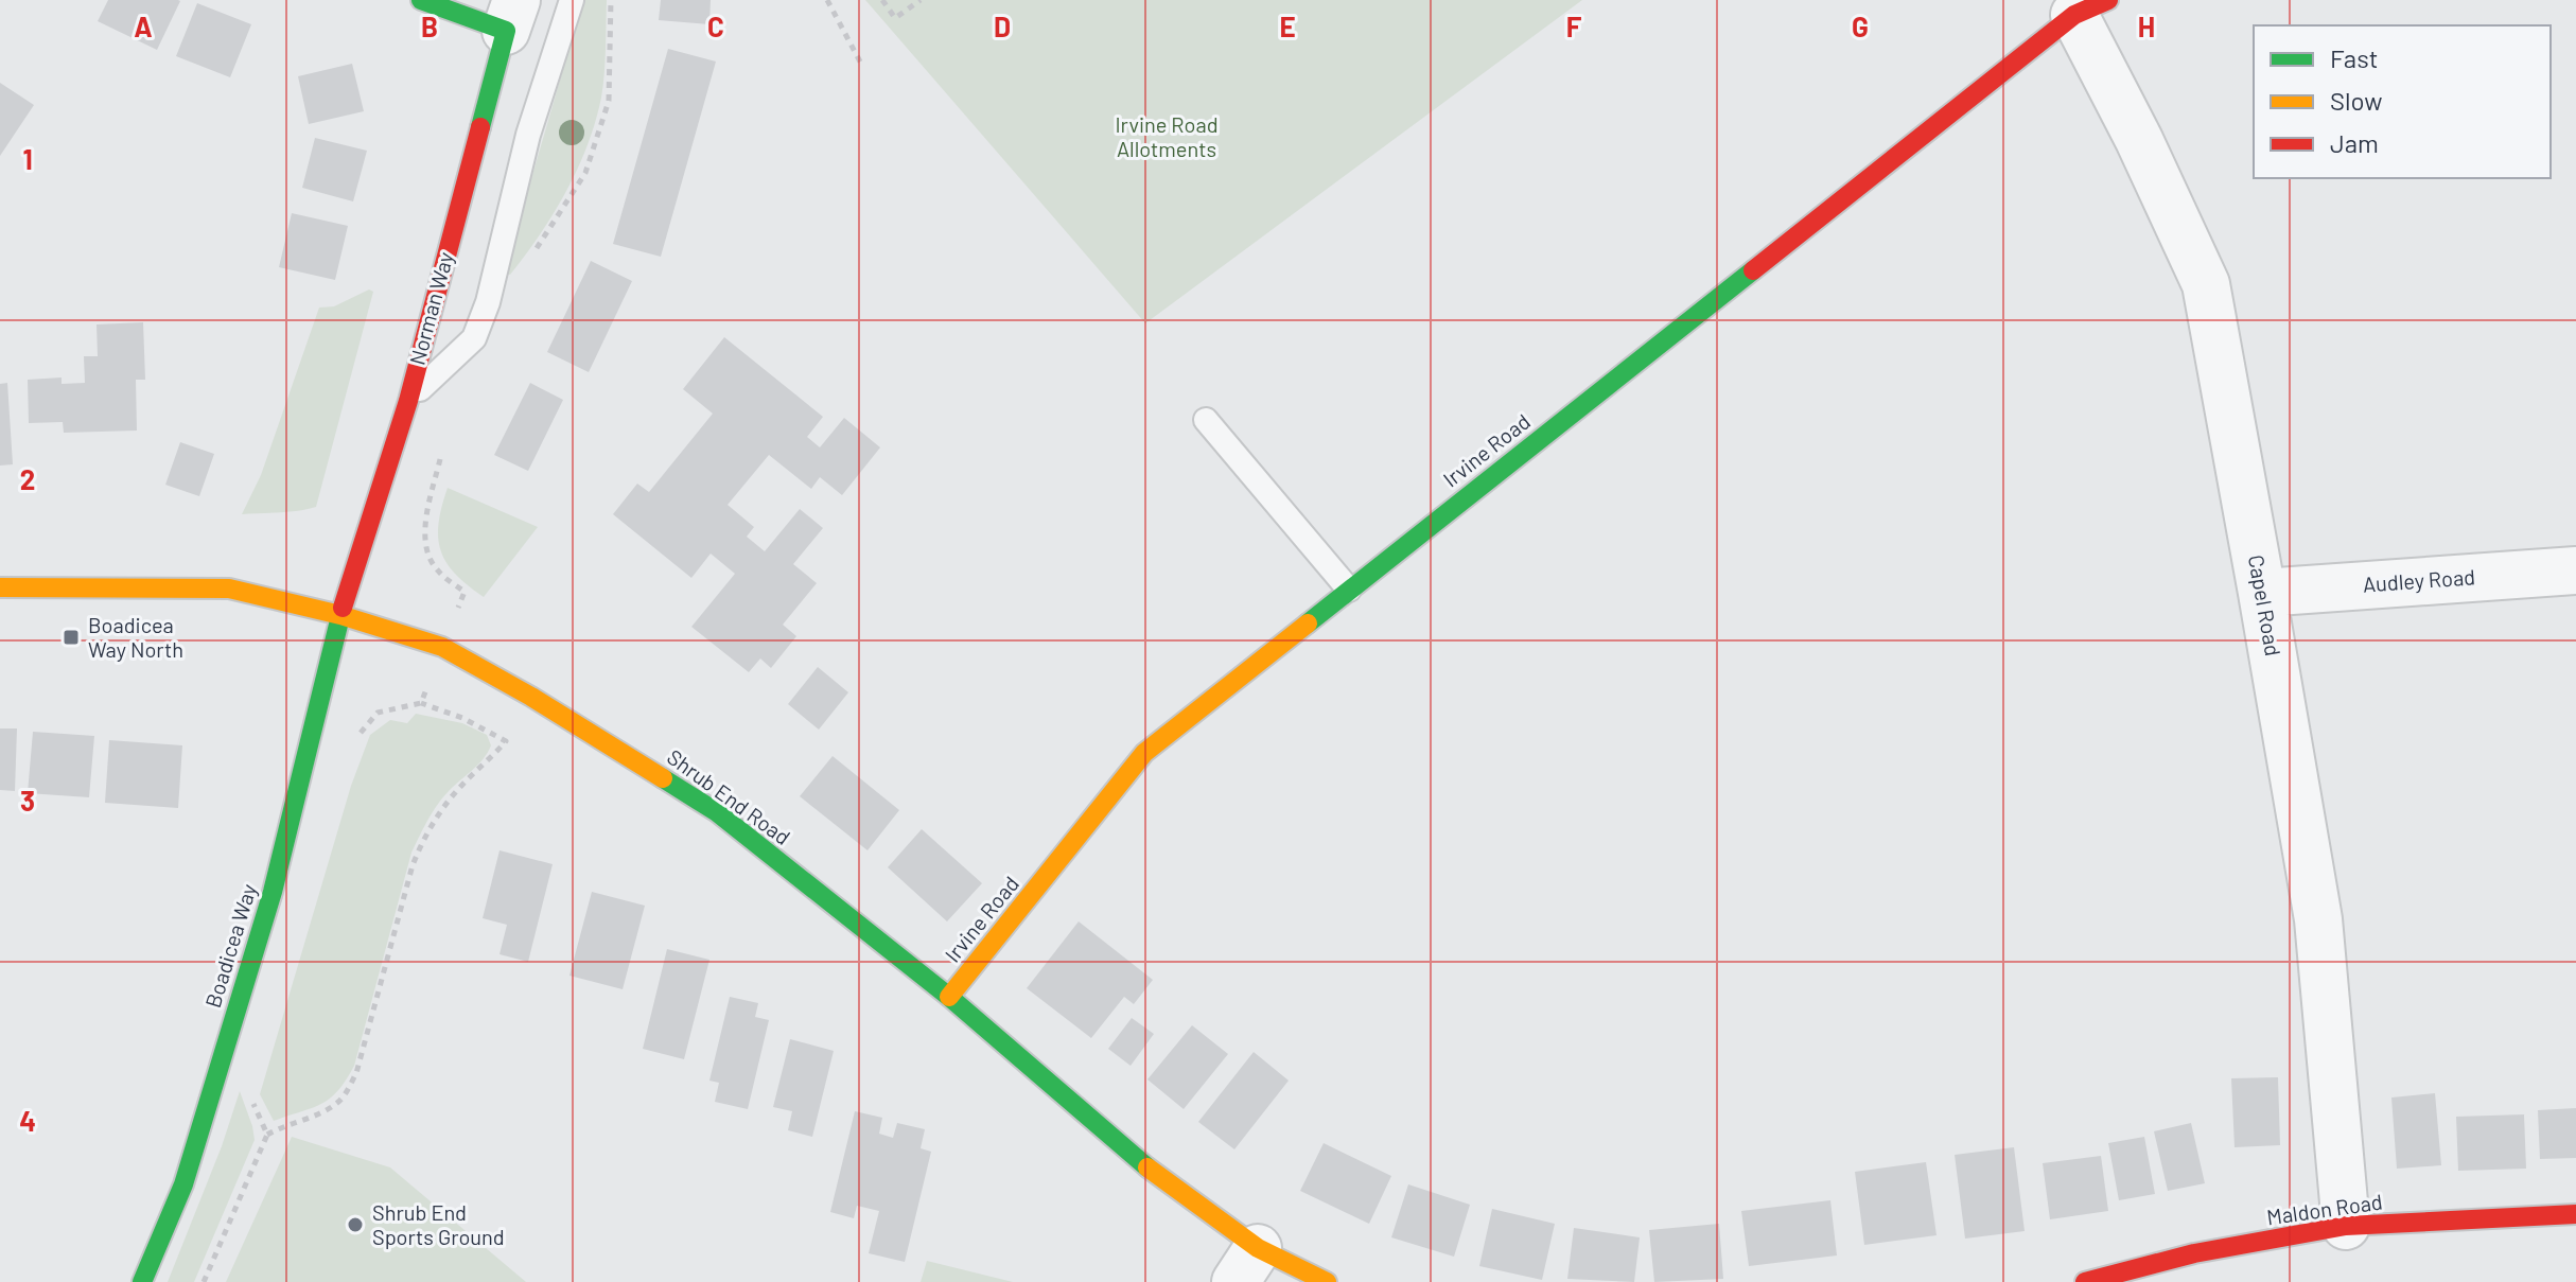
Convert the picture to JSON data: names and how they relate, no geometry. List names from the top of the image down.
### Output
{
  "streets": {
    "street": [
      "Norman Way",
      "Irvine Road",
      "Audley Road",
      "Capel Road",
      "Shrub End Road",
      "Boadicea Way",
      "Maldon Road"
    ]
  },
  "crossings": [
    ["Norman Way", "Shrub End Road"],
    ["Norman Way", "Boadicea Way"],
    ["Irvine Road", "Capel Road"],
    ["Irvine Road", "Shrub End Road"],
    ["Audley Road", "Capel Road"],
    ["Capel Road", "Maldon Road"],
    ["Shrub End Road", "Boadicea Way"]
  ],
  "parks": ["Irvine Road Allotments"],
  "places": {
    "transit": ["Boadicea Way North"],
    "other": ["Shrub End Sports Ground"]
  },
  "legend": ["Fast", "Slow", "Jam"],
  "grid": {
    "columns": [
      "A",
      "B",
      "C",
      "D",
      "E",
      "F",
      "G",
      "H"
    ],
    "rows": [
      "1",
      "2",
      "3",
      "4"
    ]
  }
}
